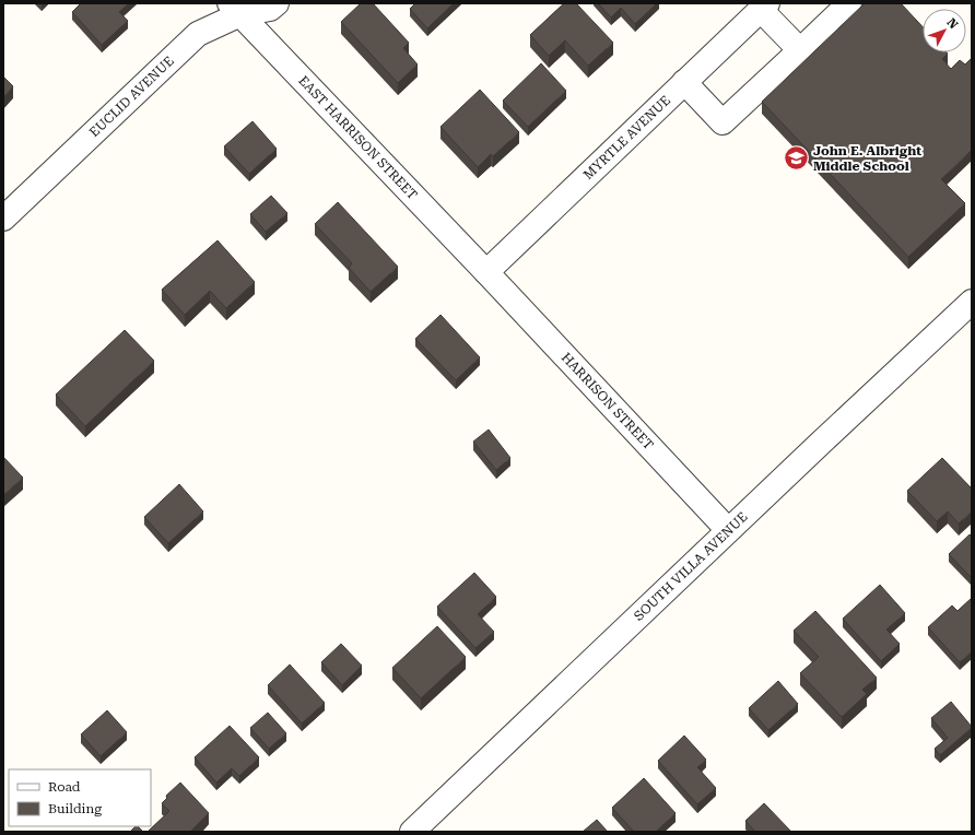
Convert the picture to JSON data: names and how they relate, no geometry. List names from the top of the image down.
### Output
{
  "streets": {
    "street": [
      "EUCLID AVENUE",
      "EAST HARRISON STREET",
      "MYRTLE AVENUE",
      "HARRISON STREET",
      "SOUTH VILLA AVENUE"
    ]
  },
  "crossings": [
    ["EUCLID AVENUE", "EAST HARRISON STREET"],
    ["EAST HARRISON STREET", "MYRTLE AVENUE"],
    ["EAST HARRISON STREET", "HARRISON STREET"],
    ["MYRTLE AVENUE", "HARRISON STREET"],
    ["HARRISON STREET", "SOUTH VILLA AVENUE"]
  ],
  "places": {
    "school or university": ["John E. Albright Middle School"]
  },
  "legend": ["Road", "Building"],
  "north": "top right"
}
